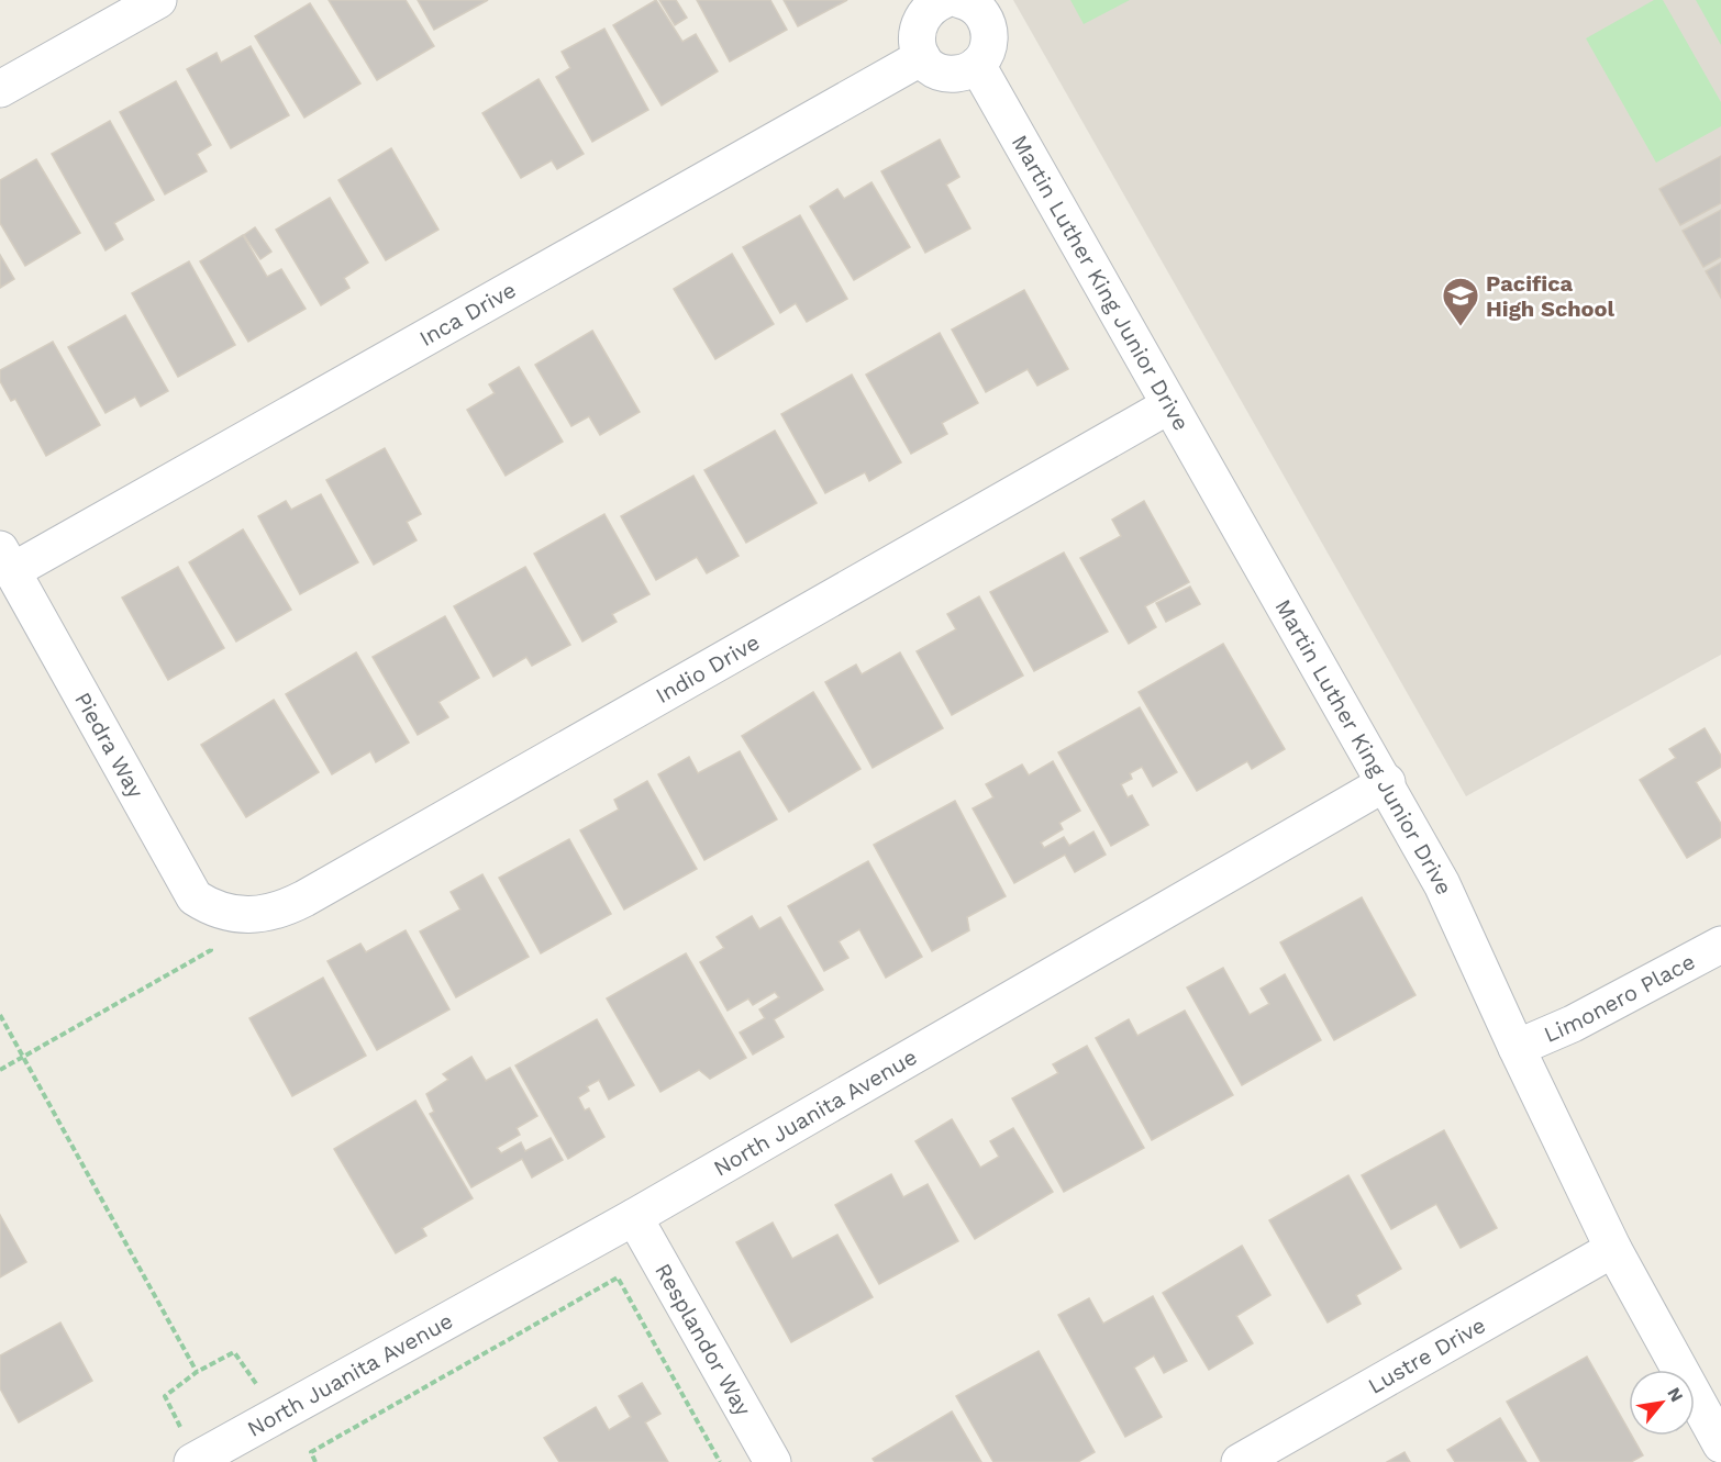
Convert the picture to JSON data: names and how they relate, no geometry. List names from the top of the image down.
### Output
{
  "streets": {
    "street": [
      "Martin Luther King Junior Drive",
      "Inca Drive",
      "Indio Drive",
      "Piedra Way",
      "Limonero Place",
      "North Juanita Avenue",
      "Resplandor Way",
      "Lustre Drive"
    ]
  },
  "crossings": [
    ["Martin Luther King Junior Drive", "Indio Drive"],
    ["Martin Luther King Junior Drive", "Limonero Place"],
    ["Martin Luther King Junior Drive", "North Juanita Avenue"],
    ["Martin Luther King Junior Drive", "Lustre Drive"],
    ["Inca Drive", "Piedra Way"],
    ["Indio Drive", "Piedra Way"],
    ["North Juanita Avenue", "Resplandor Way"]
  ],
  "places": {
    "school or university": ["Pacifica High School"]
  },
  "north": "top right"
}
